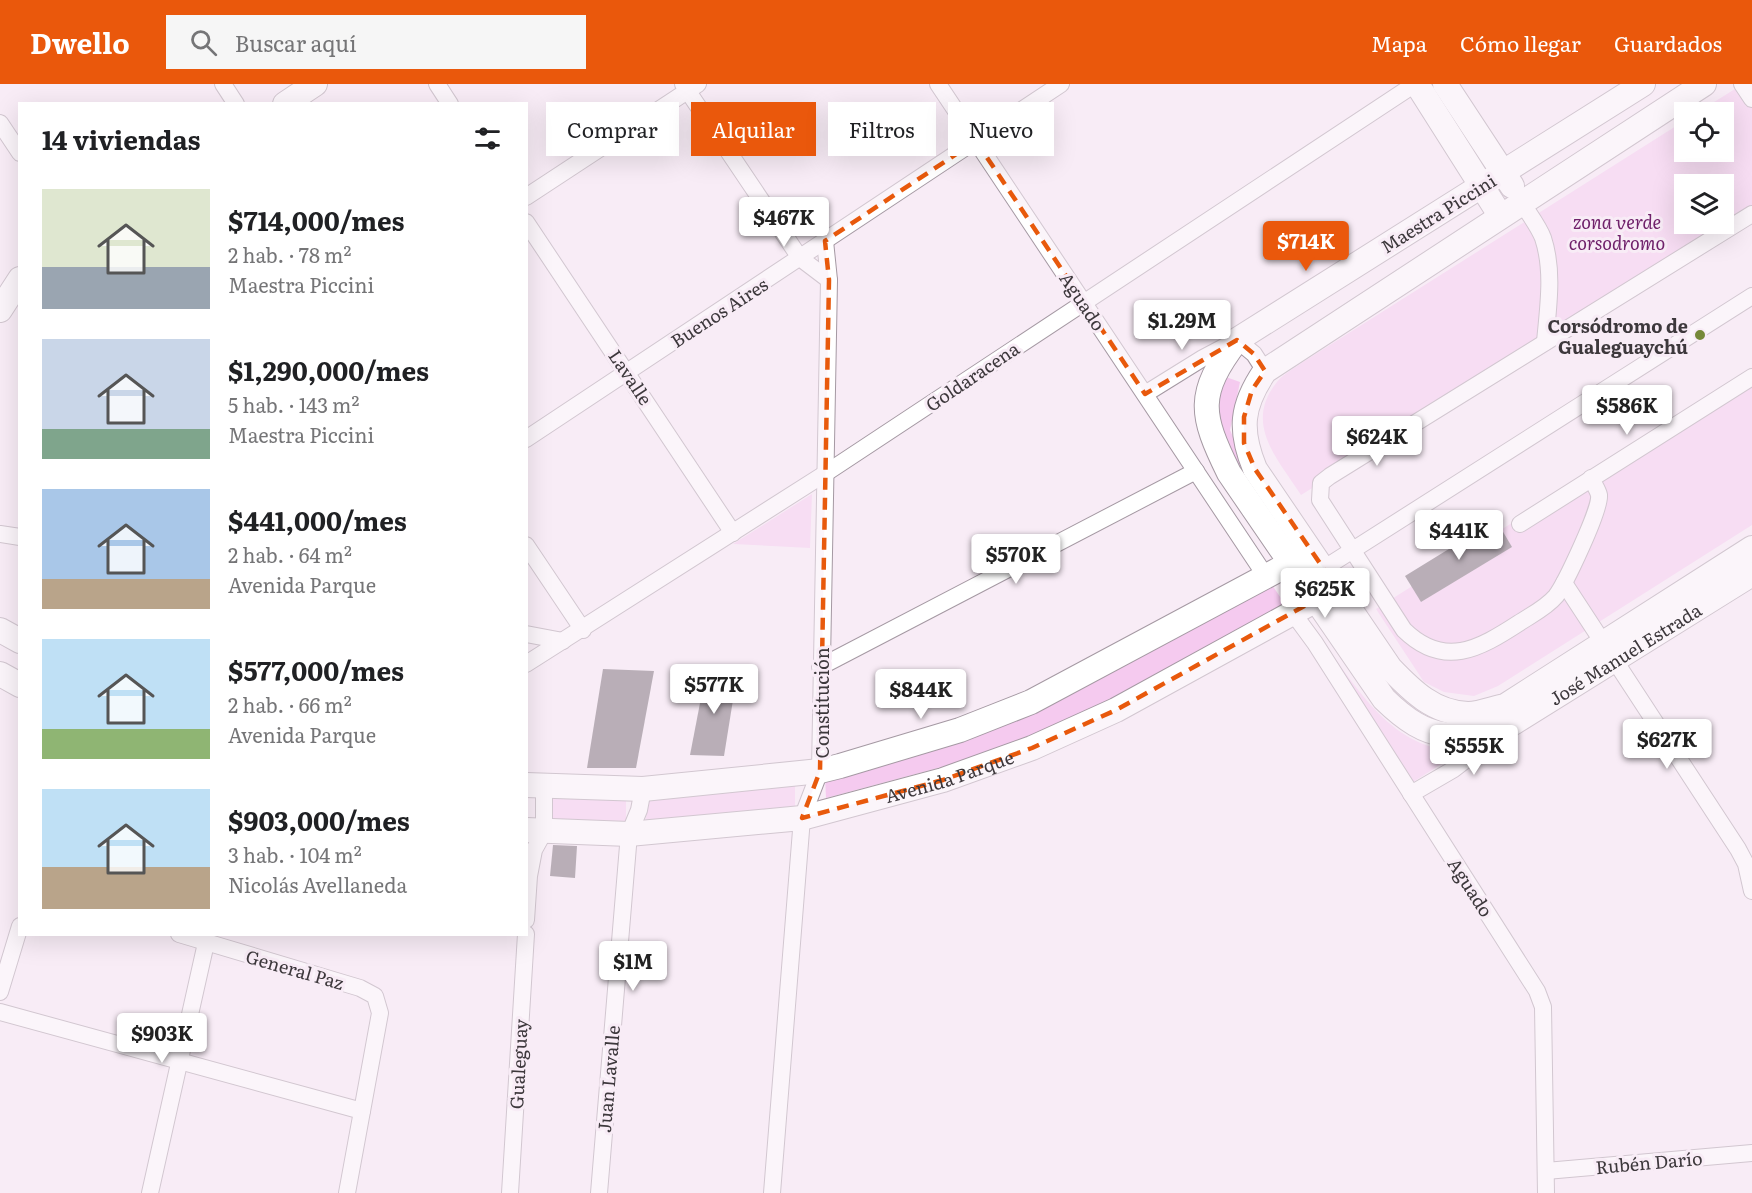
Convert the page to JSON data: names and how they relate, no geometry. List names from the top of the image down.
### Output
{
  "streets": {
    "main road": ["Maestra Piccini", "José Manuel Estrada", "Avenida Parque"],
    "street": [
      "Aguado",
      "Buenos Aires",
      "Goldaracena",
      "Lavalle",
      "Constitución",
      "General Paz",
      "Gualeguay",
      "Juan Lavalle",
      "Rubén Darío"
    ]
  },
  "crossings": [
    ["Maestra Piccini", "José Manuel Estrada"],
    ["Maestra Piccini", "Avenida Parque"],
    ["Aguado", "Goldaracena"],
    ["Aguado", "Avenida Parque"],
    ["Aguado", "Rubén Darío"],
    ["Buenos Aires", "Lavalle"],
    ["Buenos Aires", "Constitución"],
    ["Goldaracena", "Lavalle"],
    ["Goldaracena", "Constitución"],
    ["José Manuel Estrada", "Avenida Parque"],
    ["Constitución", "Avenida Parque"],
    ["Avenida Parque", "Juan Lavalle"]
  ],
  "parks": ["zona verde corsodromo"],
  "places": ["Corsódromo de Gualeguaychú"],
  "page": {
    "header": "Dwello",
    "search": "Buscar aquí",
    "nav": ["Mapa", "Cómo llegar", "Guardados"],
    "chip": [
      "Comprar",
      "Alquilar",
      "Filtros",
      "Nuevo"
    ],
    "heading": "14 viviendas",
    "list": [
      {
        "name": "$714,000/mes",
        "note": "2 hab. · 78 m² · Maestra Piccini"
      },
      {
        "name": "$1,290,000/mes",
        "note": "5 hab. · 143 m² · Maestra Piccini"
      },
      {
        "name": "$441,000/mes",
        "note": "2 hab. · 64 m² · Avenida Parque"
      },
      {
        "name": "$577,000/mes",
        "note": "2 hab. · 66 m² · Avenida Parque"
      },
      {
        "name": "$903,000/mes",
        "note": "3 hab. · 104 m² · Nicolás Avellaneda"
      }
    ],
    "price": [
      "$467K",
      "$714K",
      "$1.29M",
      "$586K",
      "$624K",
      "$441K",
      "$570K",
      "$625K",
      "$577K",
      "$844K",
      "$627K",
      "$555K",
      "$1M",
      "$903K"
    ]
  }
}
